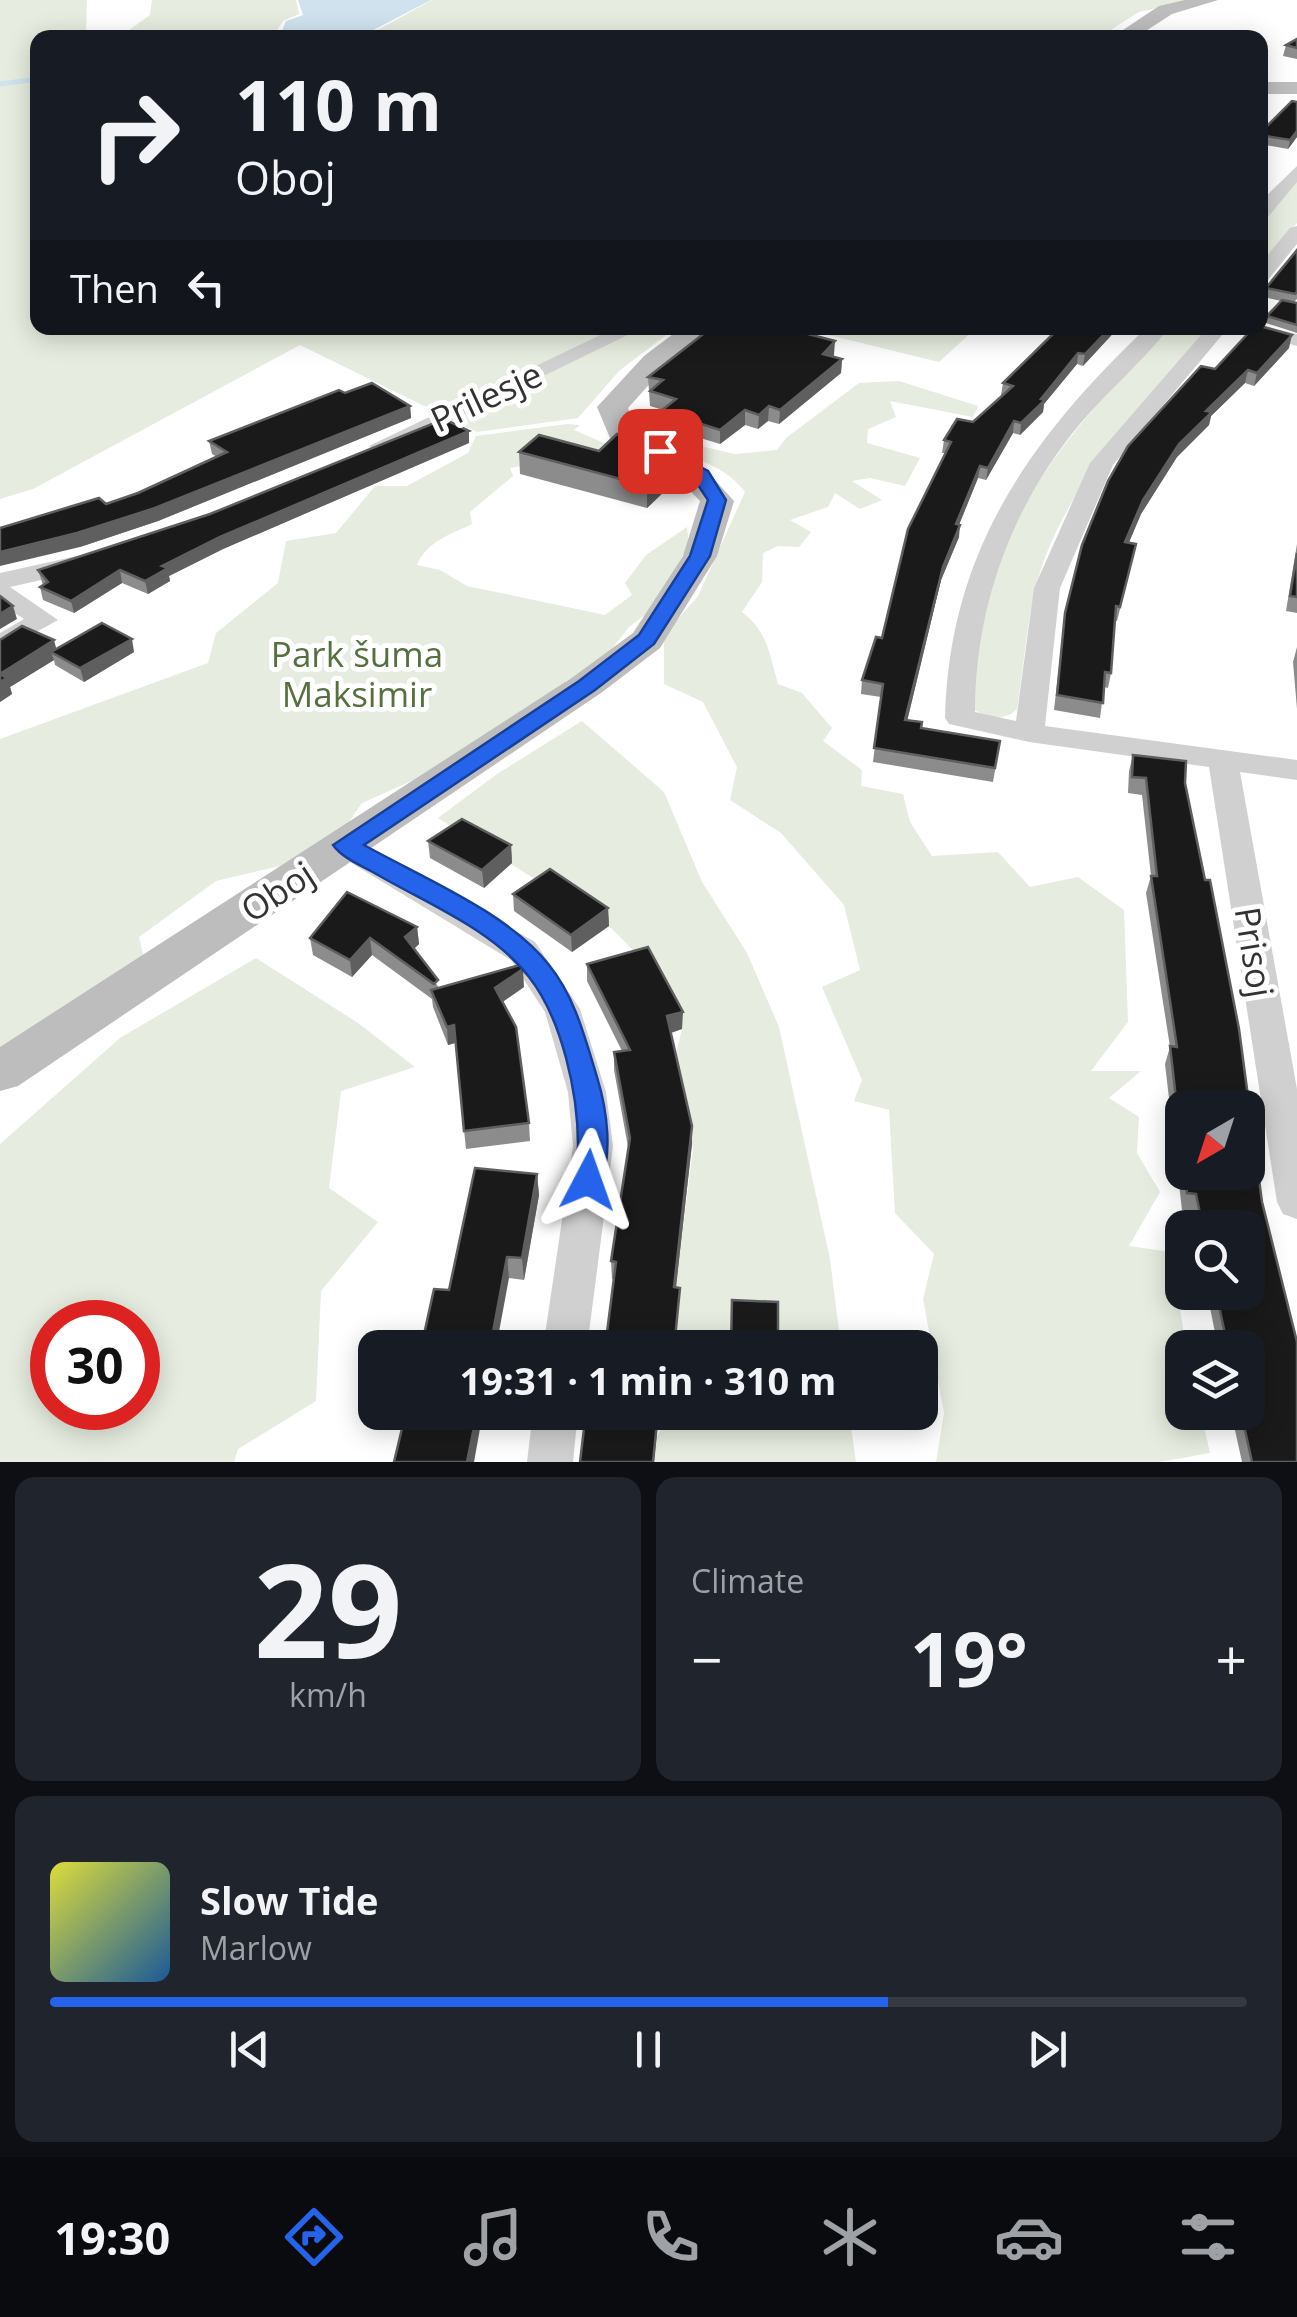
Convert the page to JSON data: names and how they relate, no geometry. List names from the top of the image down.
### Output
{
  "streets": {
    "street": ["Prilesje", "Oboj", "Prisoj"]
  },
  "parks": ["Park šuma Maksimir"],
  "north": "bottom left",
  "page": {
    "turn": ["110 m", "Oboj"],
    "then": "Then",
    "limit": "30",
    "trip": "19:31 · 1 min · 310 m",
    "tile": [
      ["29", "km/h"],
      "Climate"
    ],
    "heat": ["−", "19°", "+"],
    "song": ["Slow Tide", "Marlow"],
    "tabs": "19:30"
  }
}
